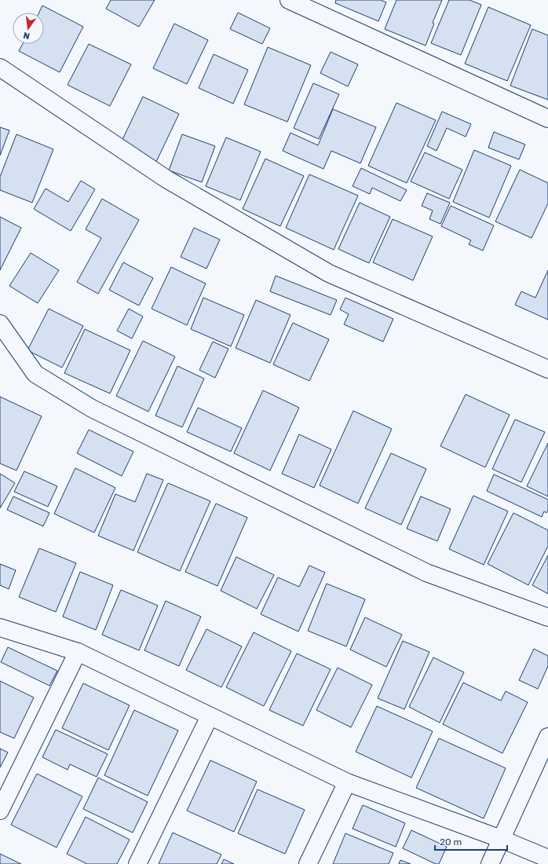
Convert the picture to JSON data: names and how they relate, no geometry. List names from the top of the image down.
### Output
{
  "scale_bar": "20 m",
  "north": "bottom"
}
